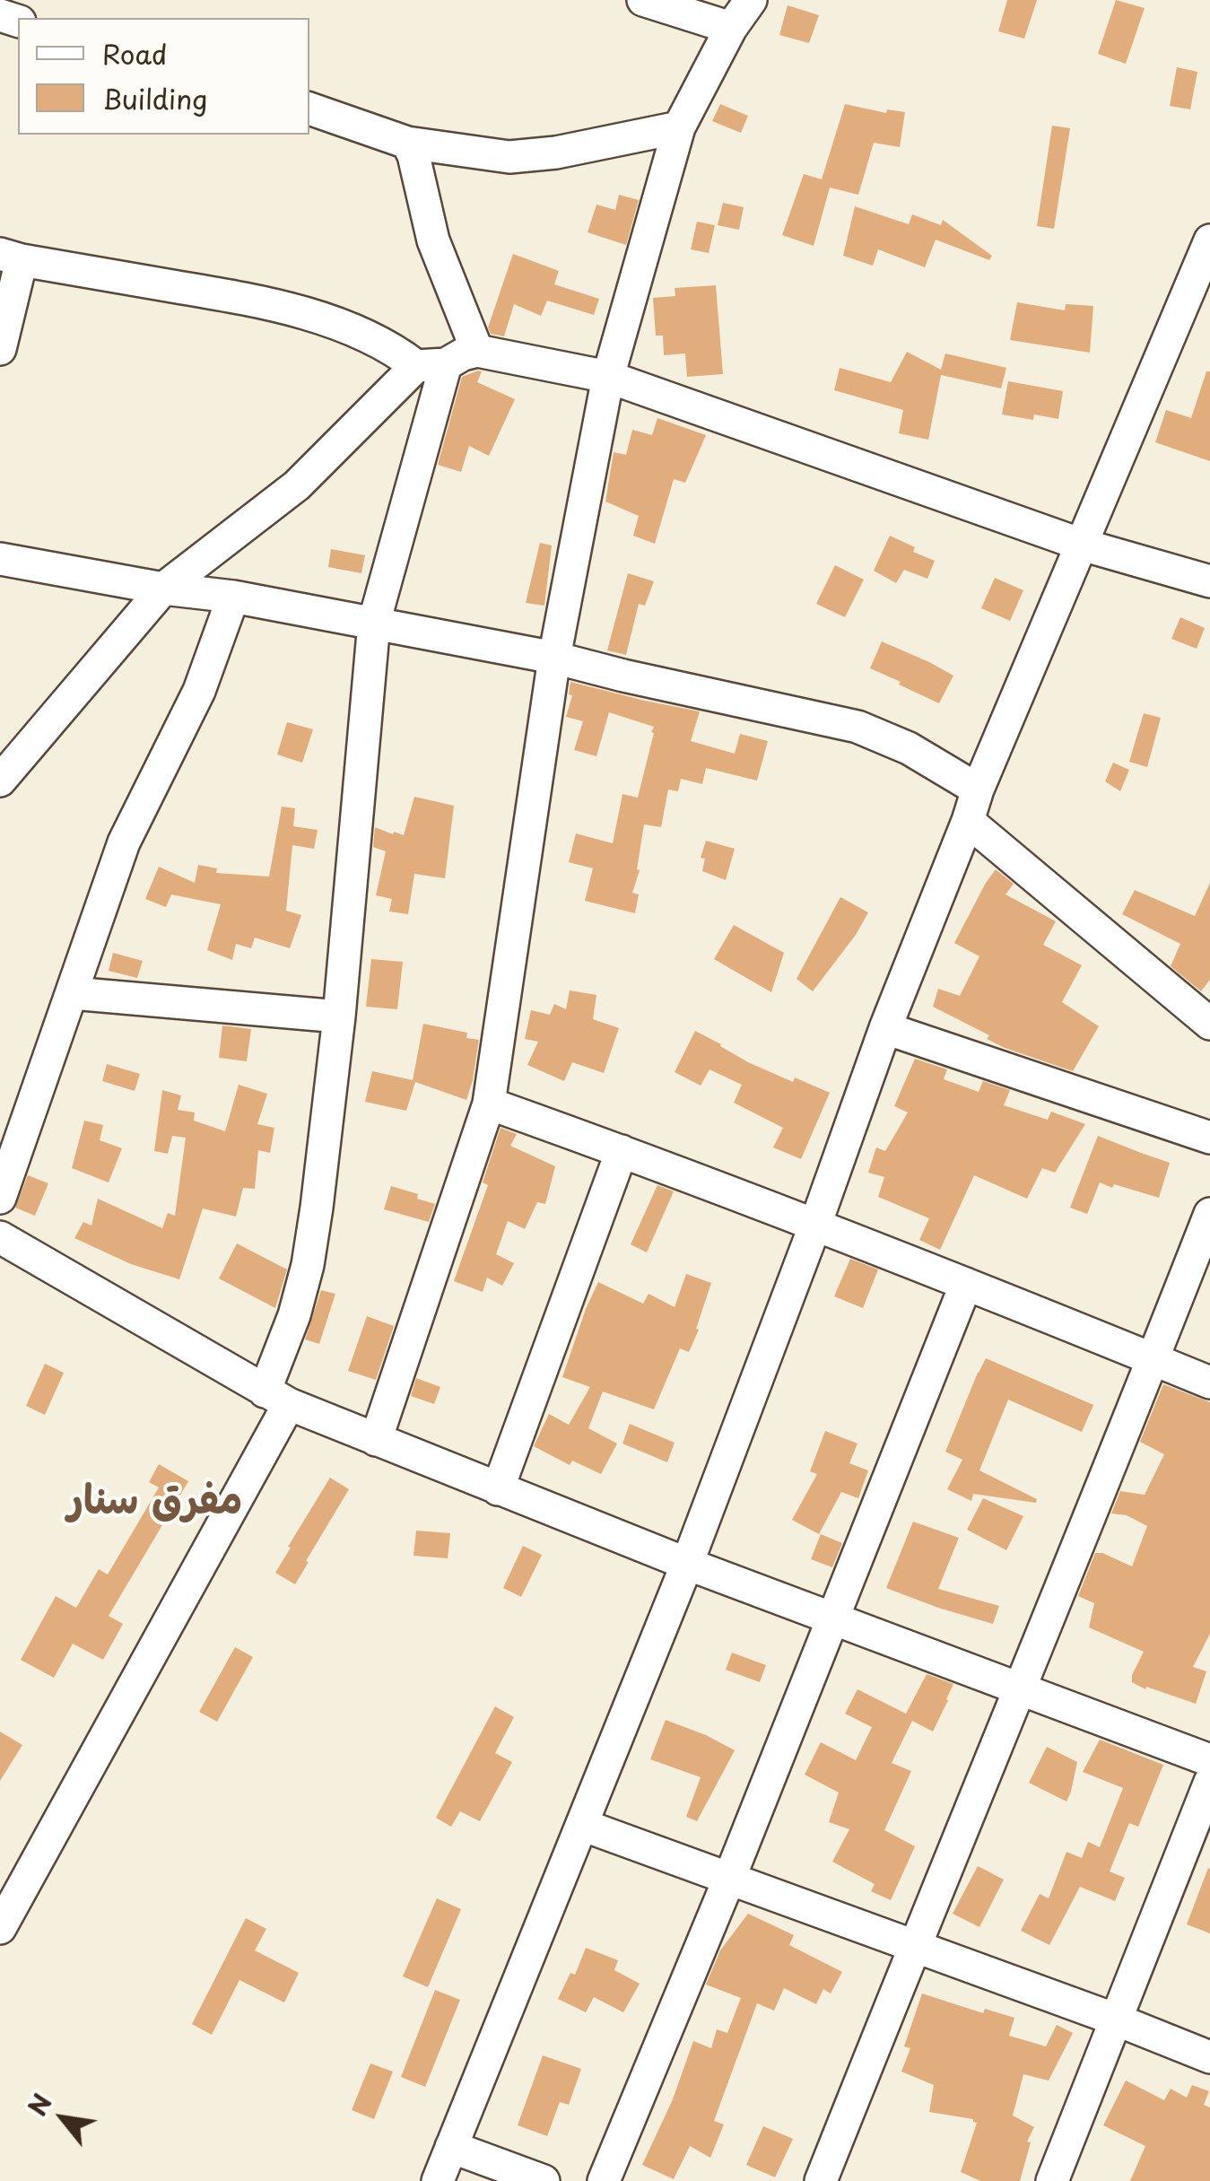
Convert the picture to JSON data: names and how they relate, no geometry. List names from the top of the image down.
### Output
{
  "districts": ["مفرق سنار"],
  "legend": ["Road", "Building"],
  "north": "top left"
}
